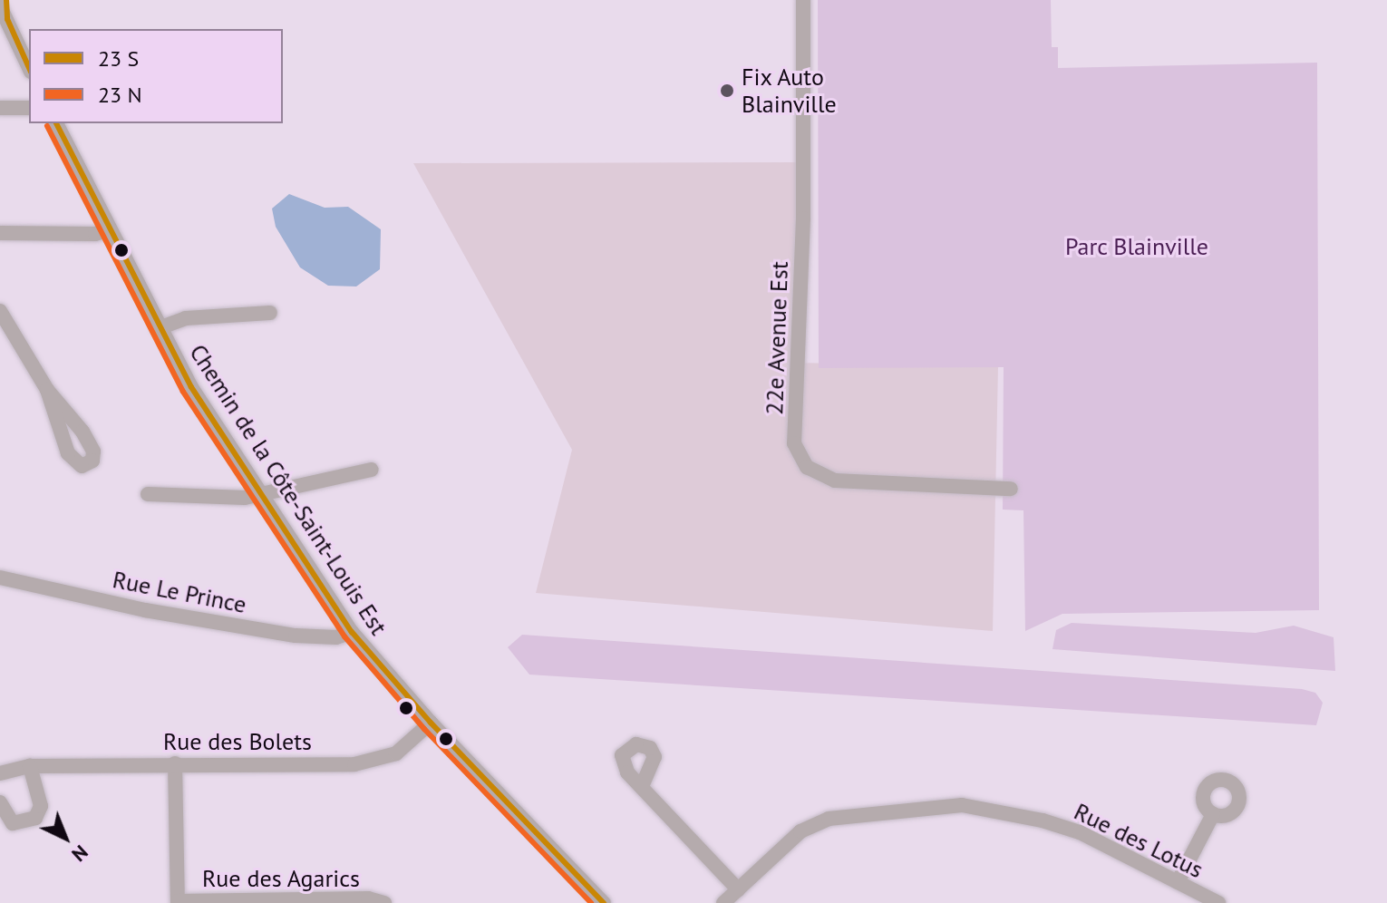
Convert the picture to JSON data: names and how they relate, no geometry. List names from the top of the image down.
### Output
{
  "streets": {
    "street": [
      "22e Avenue Est",
      "Chemin de la Côte-Saint-Louis Est",
      "Rue Le Prince",
      "Rue des Bolets",
      "Rue des Lotus",
      "Rue des Agarics"
    ]
  },
  "crossings": [
    ["Chemin de la Côte-Saint-Louis Est", "Rue Le Prince"],
    ["Chemin de la Côte-Saint-Louis Est", "Rue des Bolets"]
  ],
  "parks": ["Parc Blainville"],
  "places": ["Fix Auto Blainville"],
  "legend": ["23 S", "23 N"],
  "north": "bottom right"
}
